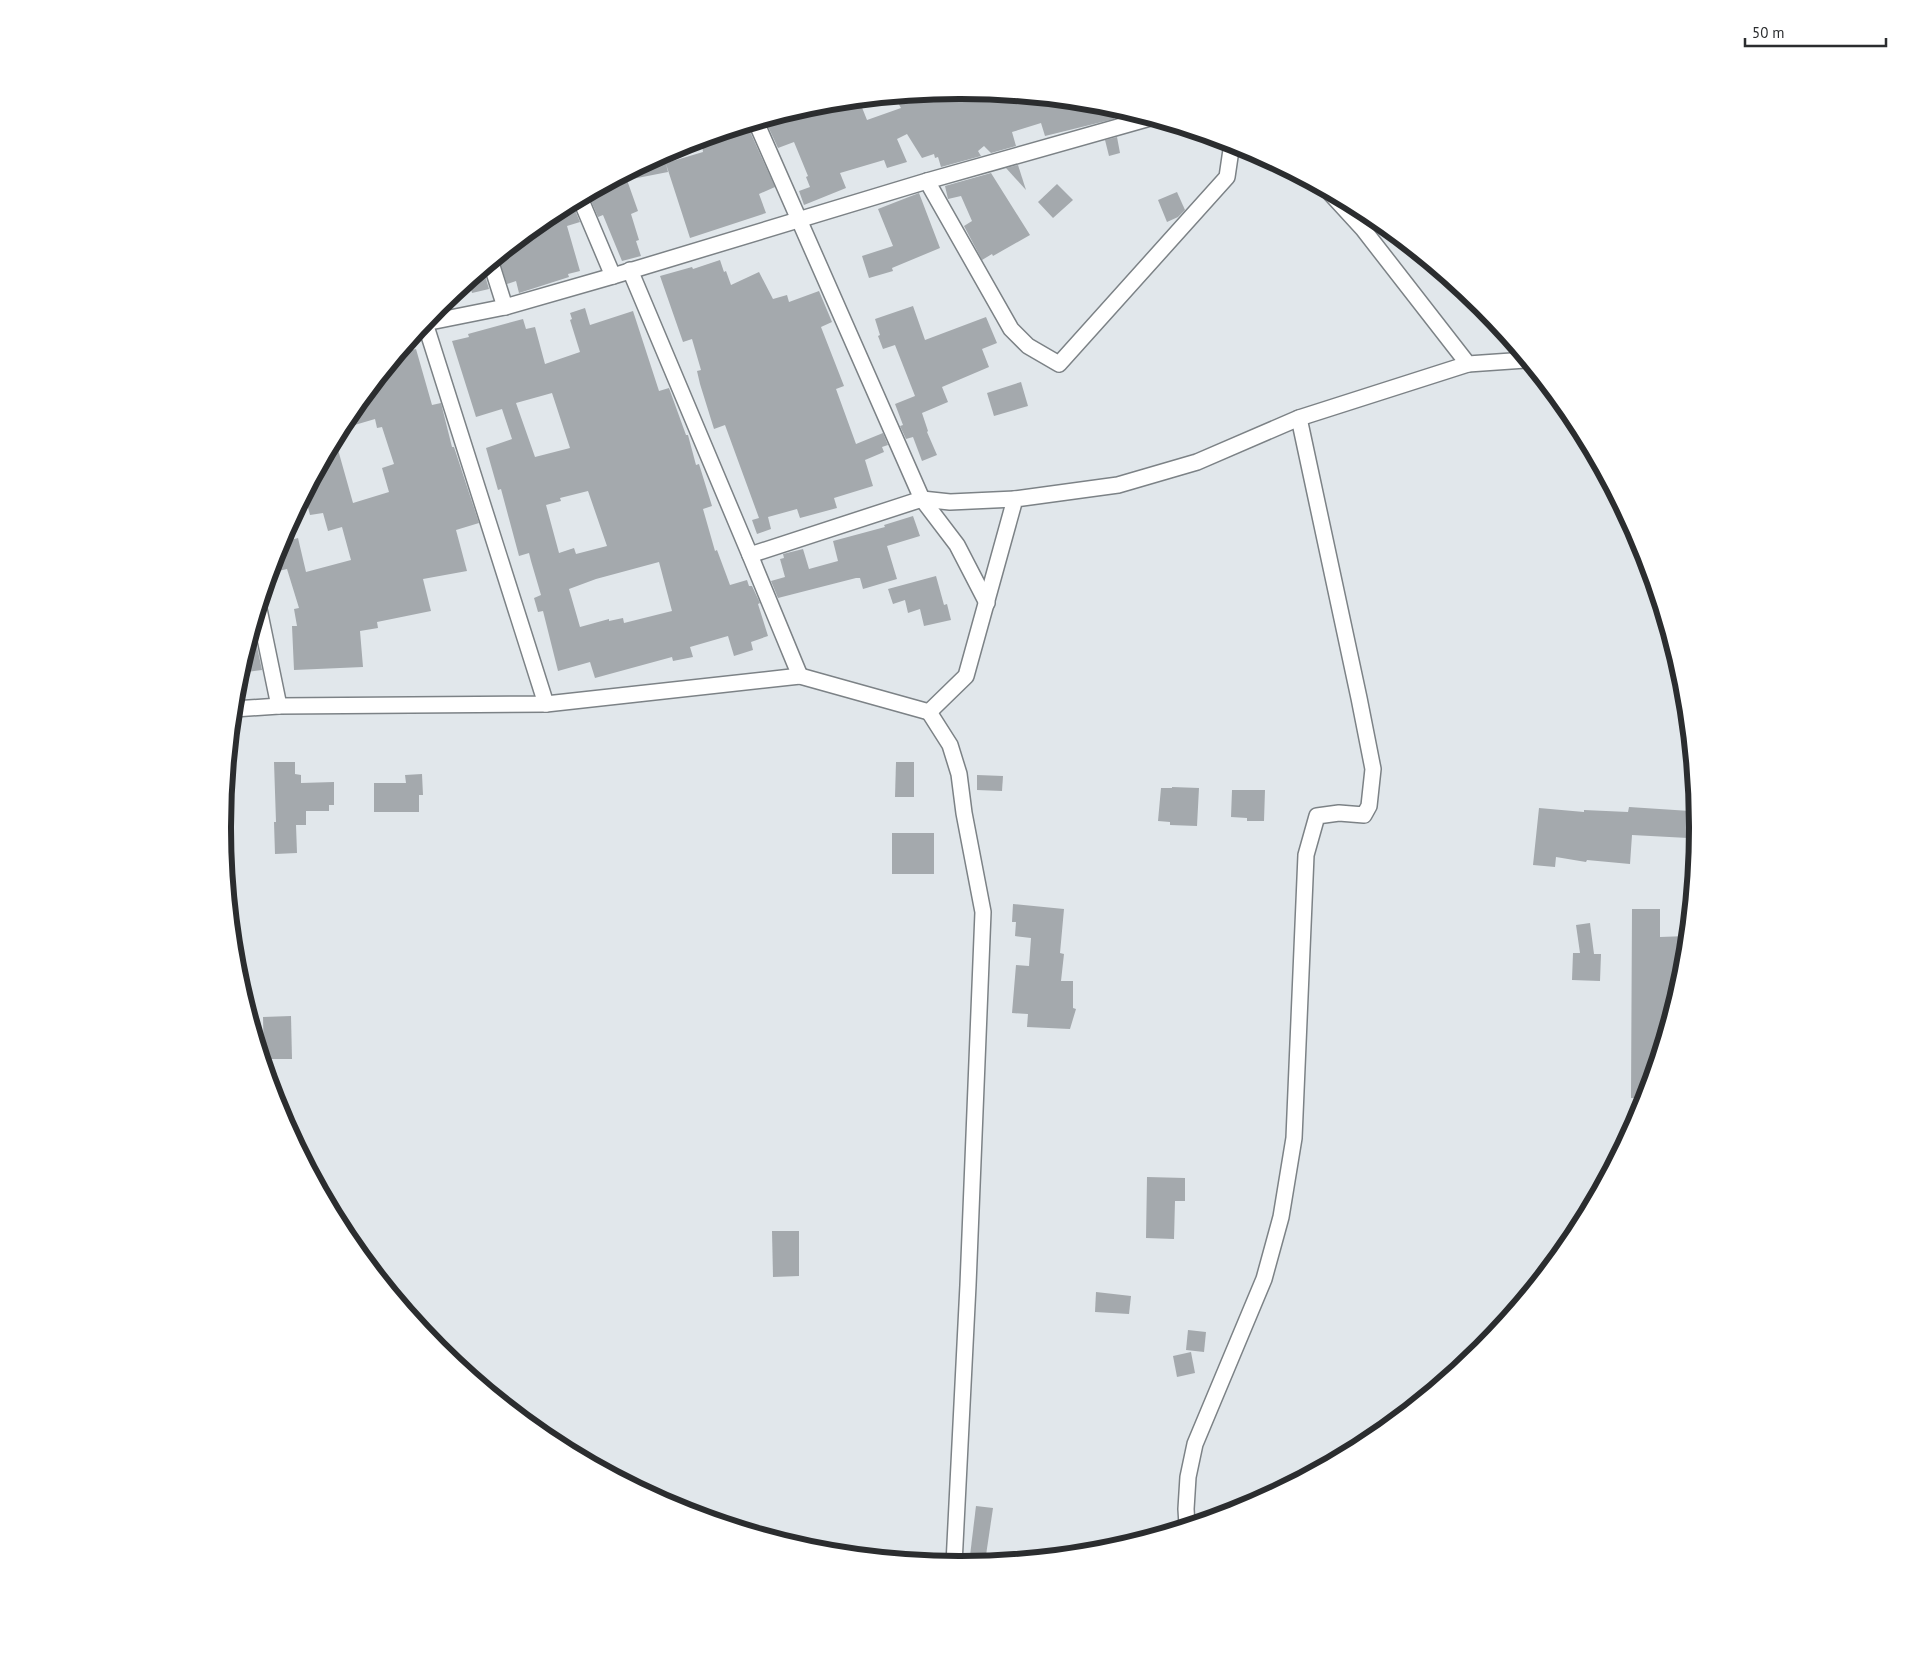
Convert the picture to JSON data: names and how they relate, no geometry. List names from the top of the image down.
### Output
{
  "scale_bar": "50 m"
}
